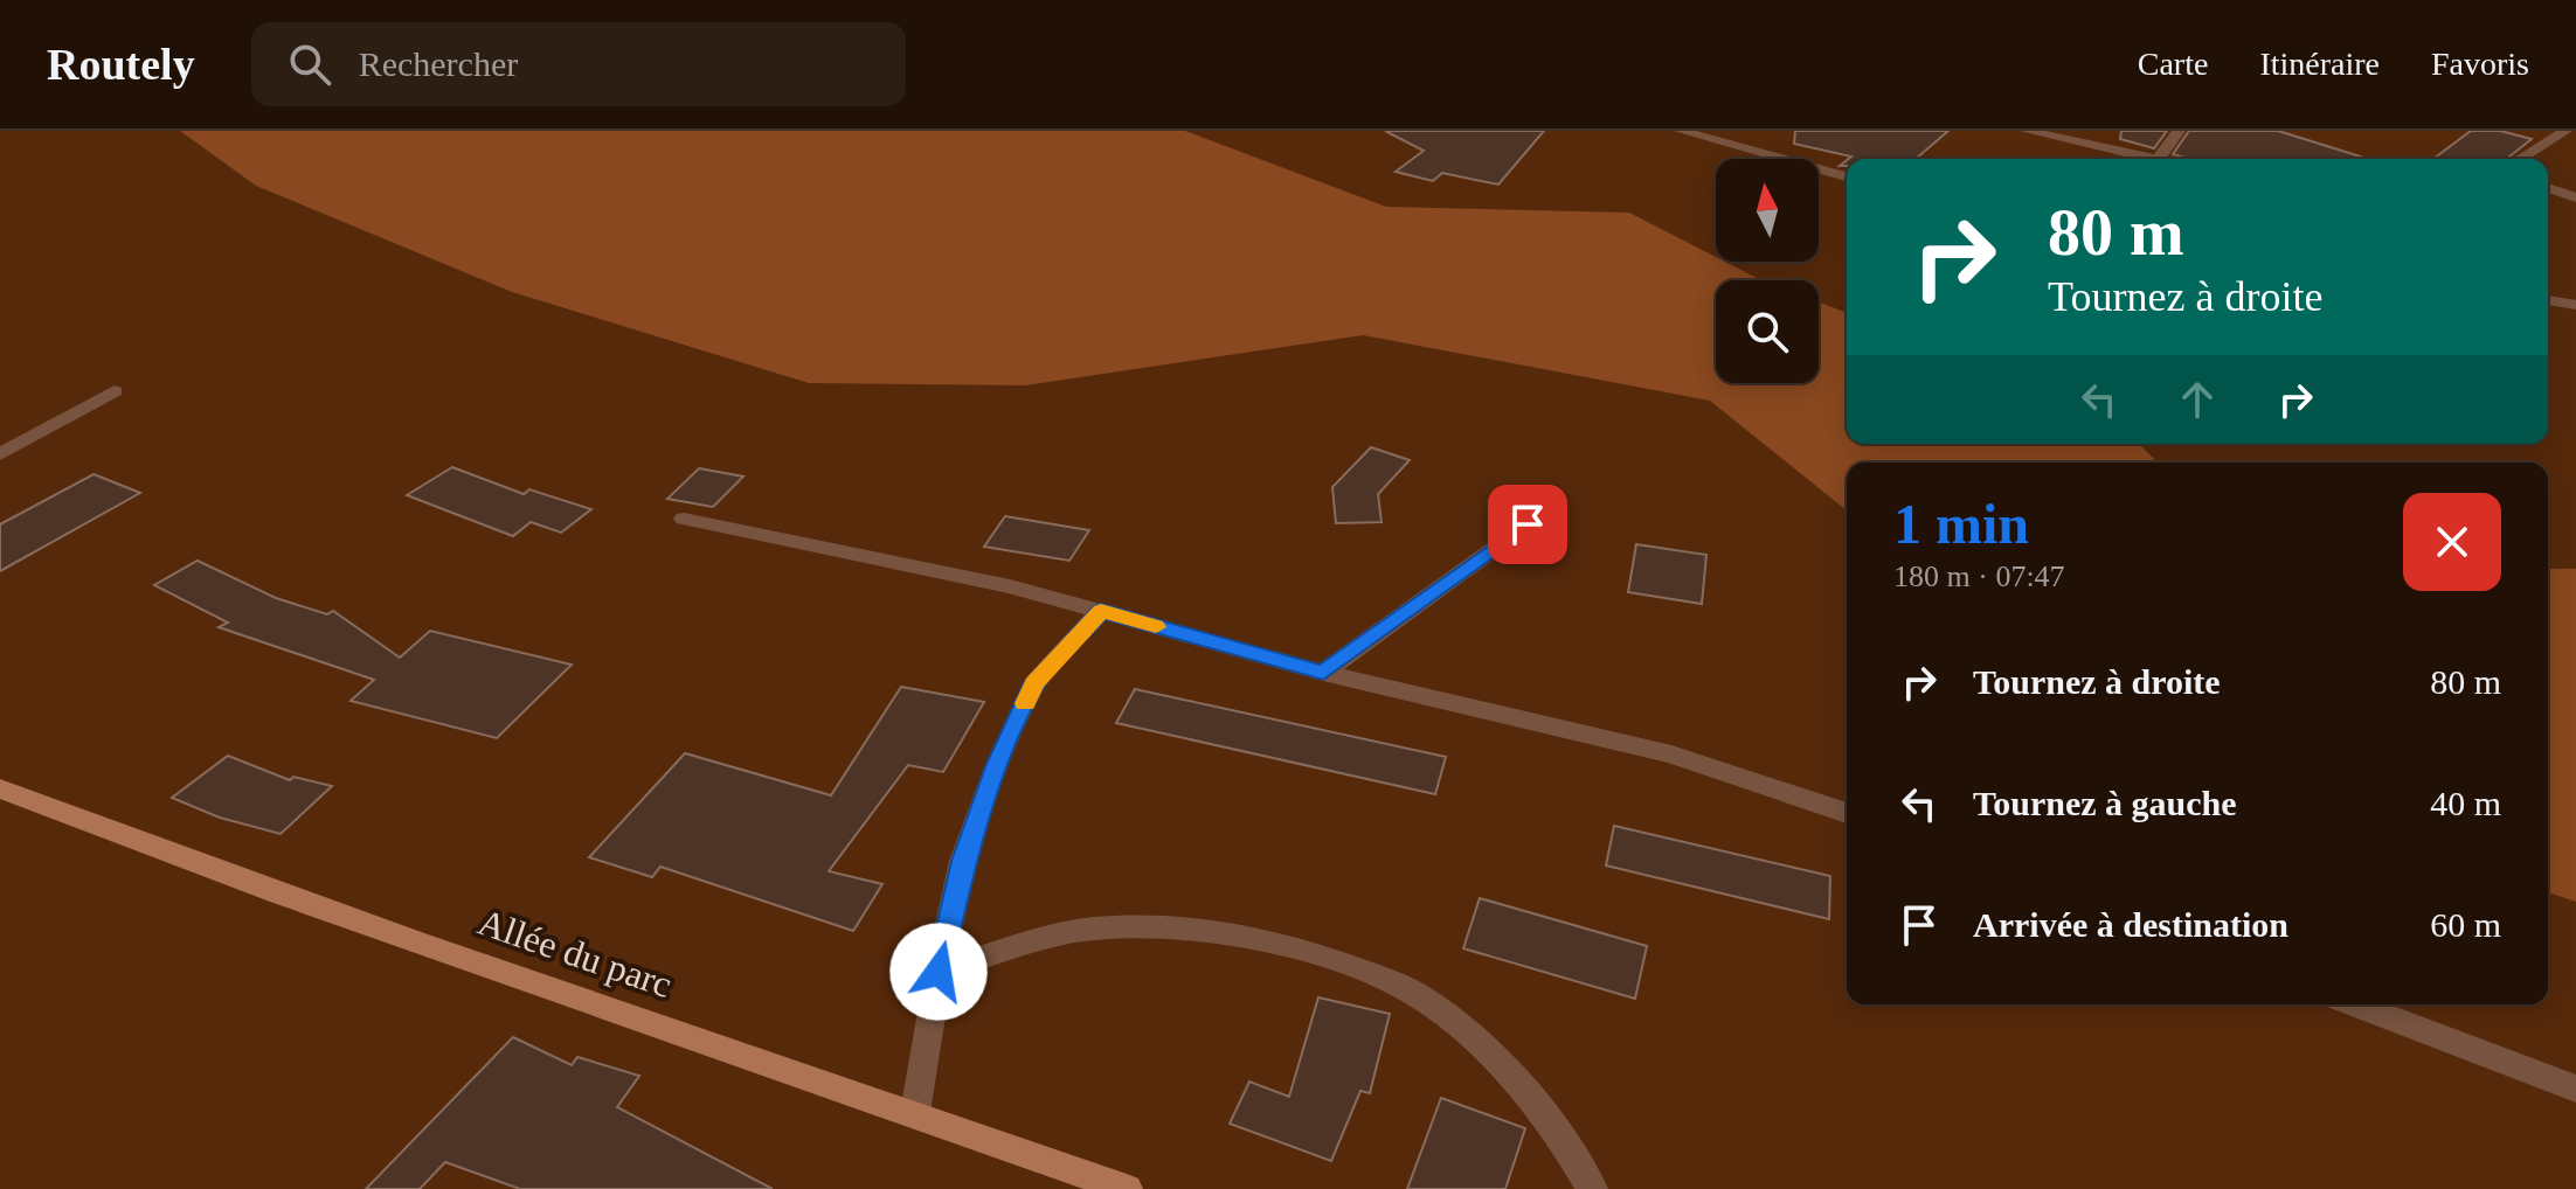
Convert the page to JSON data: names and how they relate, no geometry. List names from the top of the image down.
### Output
{
  "streets": {
    "street": ["Allée du parc"]
  },
  "north": "top",
  "page": {
    "header": "Routely",
    "search": "Rechercher",
    "nav": ["Carte", "Itinéraire", "Favoris"],
    "turn": ["80 m", "Tournez à droite"],
    "heading": ["1 min", "180 m · 07:47"],
    "list": [
      {
        "name": "Tournez à droite",
        "value": "80 m"
      },
      {
        "name": "Tournez à gauche",
        "value": "40 m"
      },
      {
        "name": "Arrivée à destination",
        "value": "60 m"
      }
    ]
  }
}
